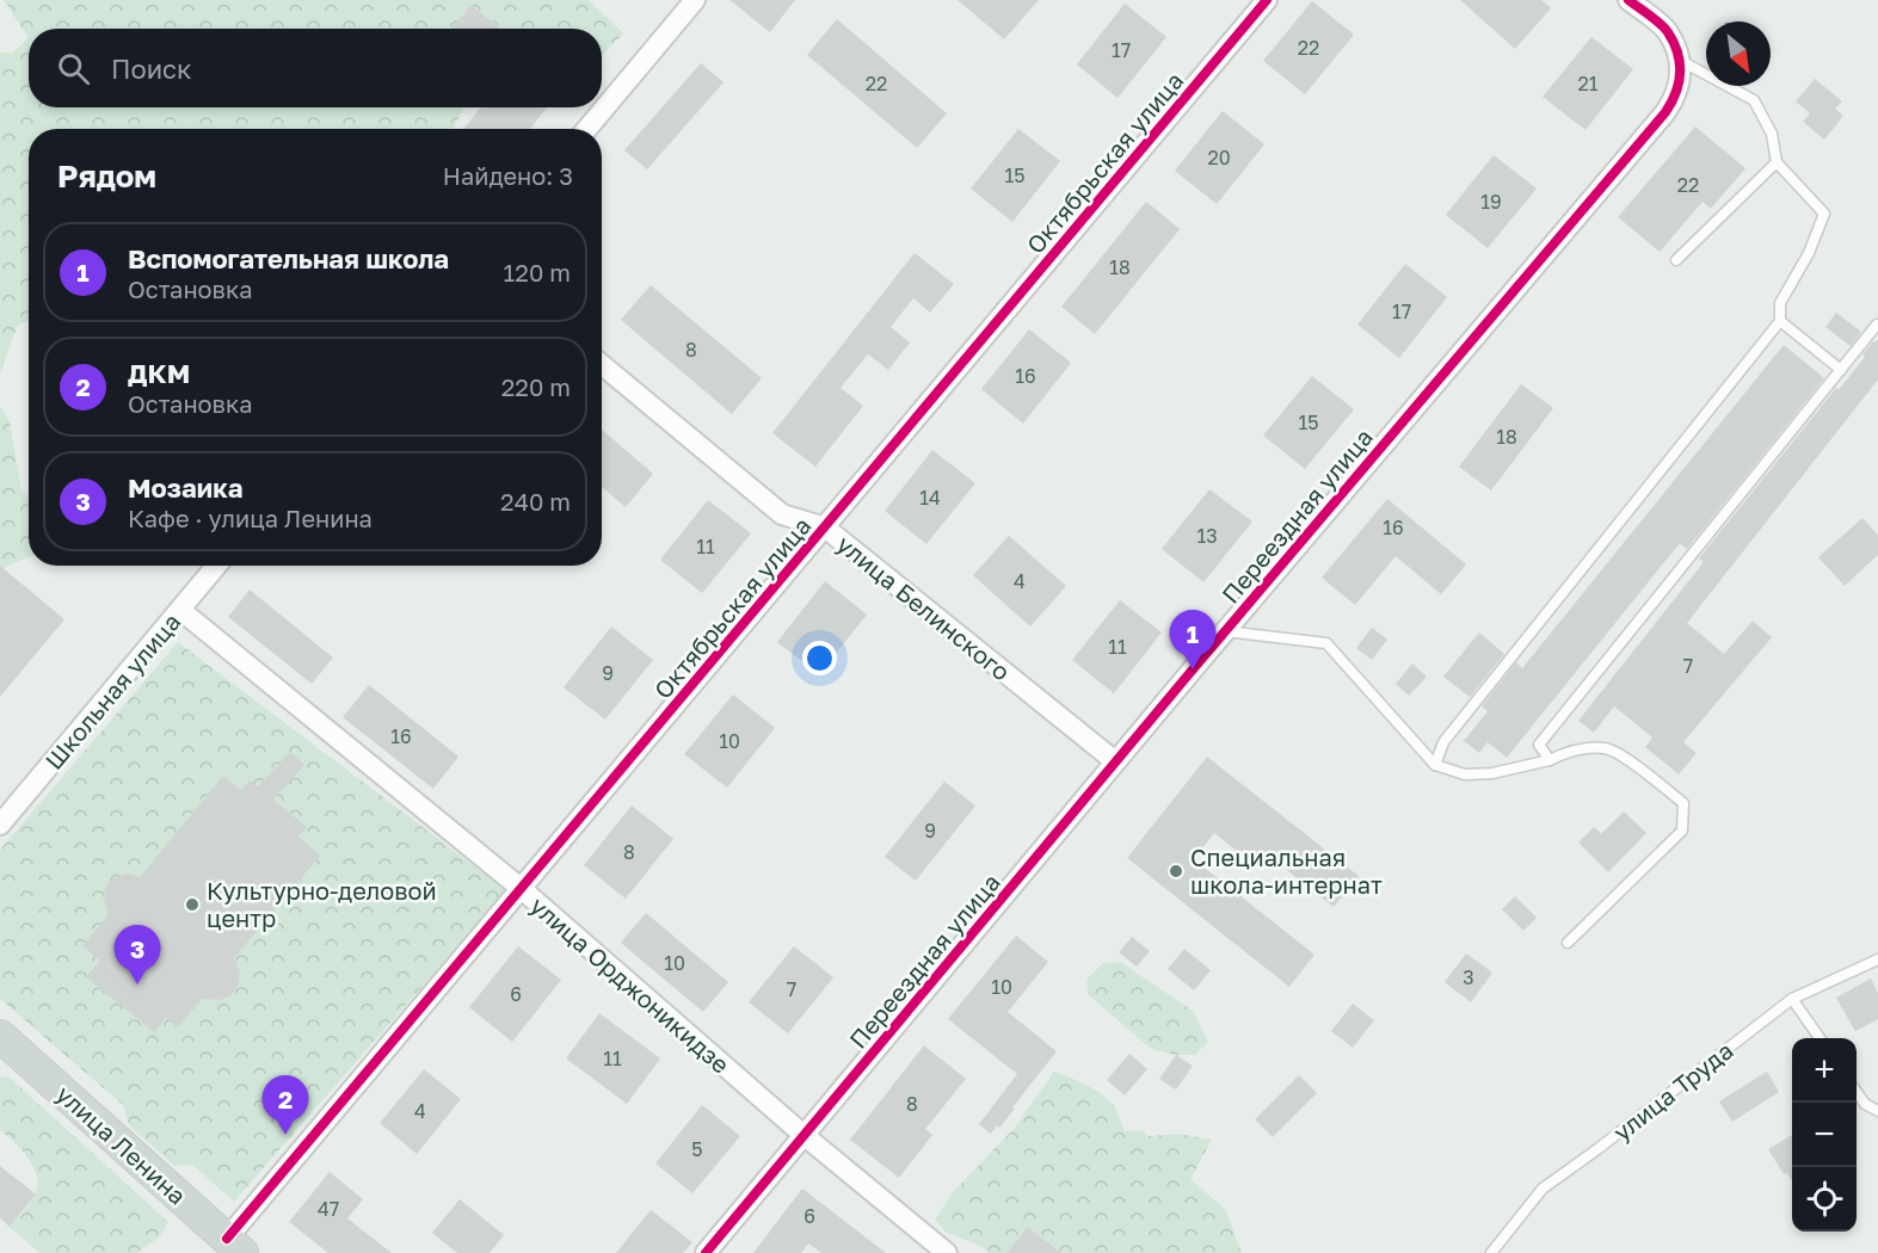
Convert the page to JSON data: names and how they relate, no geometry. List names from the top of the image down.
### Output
{
  "streets": {
    "main road": ["улица Ленина"],
    "street": [
      "Октябрьская улица",
      "Переездная улица",
      "улица Белинского",
      "Школьная улица",
      "улица Орджоникидзе"
    ],
    "lane": ["улица Труда"]
  },
  "crossings": [
    ["Октябрьская улица", "улица Белинского"],
    ["Октябрьская улица", "улица Орджоникидзе"],
    ["Октябрьская улица", "улица Ленина"],
    ["Переездная улица", "улица Белинского"],
    ["Переездная улица", "улица Орджоникидзе"],
    ["Школьная улица", "улица Орджоникидзе"]
  ],
  "places": ["Специальная школа-интернат", "Культурно-деловой центр"],
  "house_numbers": [
    "22",
    "17",
    "22",
    "21",
    "20",
    "15",
    "22",
    "19",
    "18",
    "17",
    "8",
    "16",
    "15",
    "18",
    "14",
    "16",
    "13",
    "11",
    "4",
    "11",
    "7",
    "9",
    "16",
    "10",
    "9",
    "8",
    "10",
    "3",
    "10",
    "7",
    "6",
    "11",
    "8",
    "4",
    "5",
    "47",
    "6"
  ],
  "north": "bottom right",
  "page": {
    "search": "Поиск",
    "heading": ["Рядом", "Найдено: 3"],
    "list": [
      {
        "mark": "1",
        "name": "Вспомогательная школа",
        "note": "Остановка",
        "value": "120 m"
      },
      {
        "mark": "2",
        "name": "ДКМ",
        "note": "Остановка",
        "value": "220 m"
      },
      {
        "mark": "3",
        "name": "Мозаика",
        "note": "Кафе · улица Ленина",
        "value": "240 m"
      }
    ],
    "pins": ["1", "3", "2"],
    "map_buttons": ["+", "−"]
  }
}
